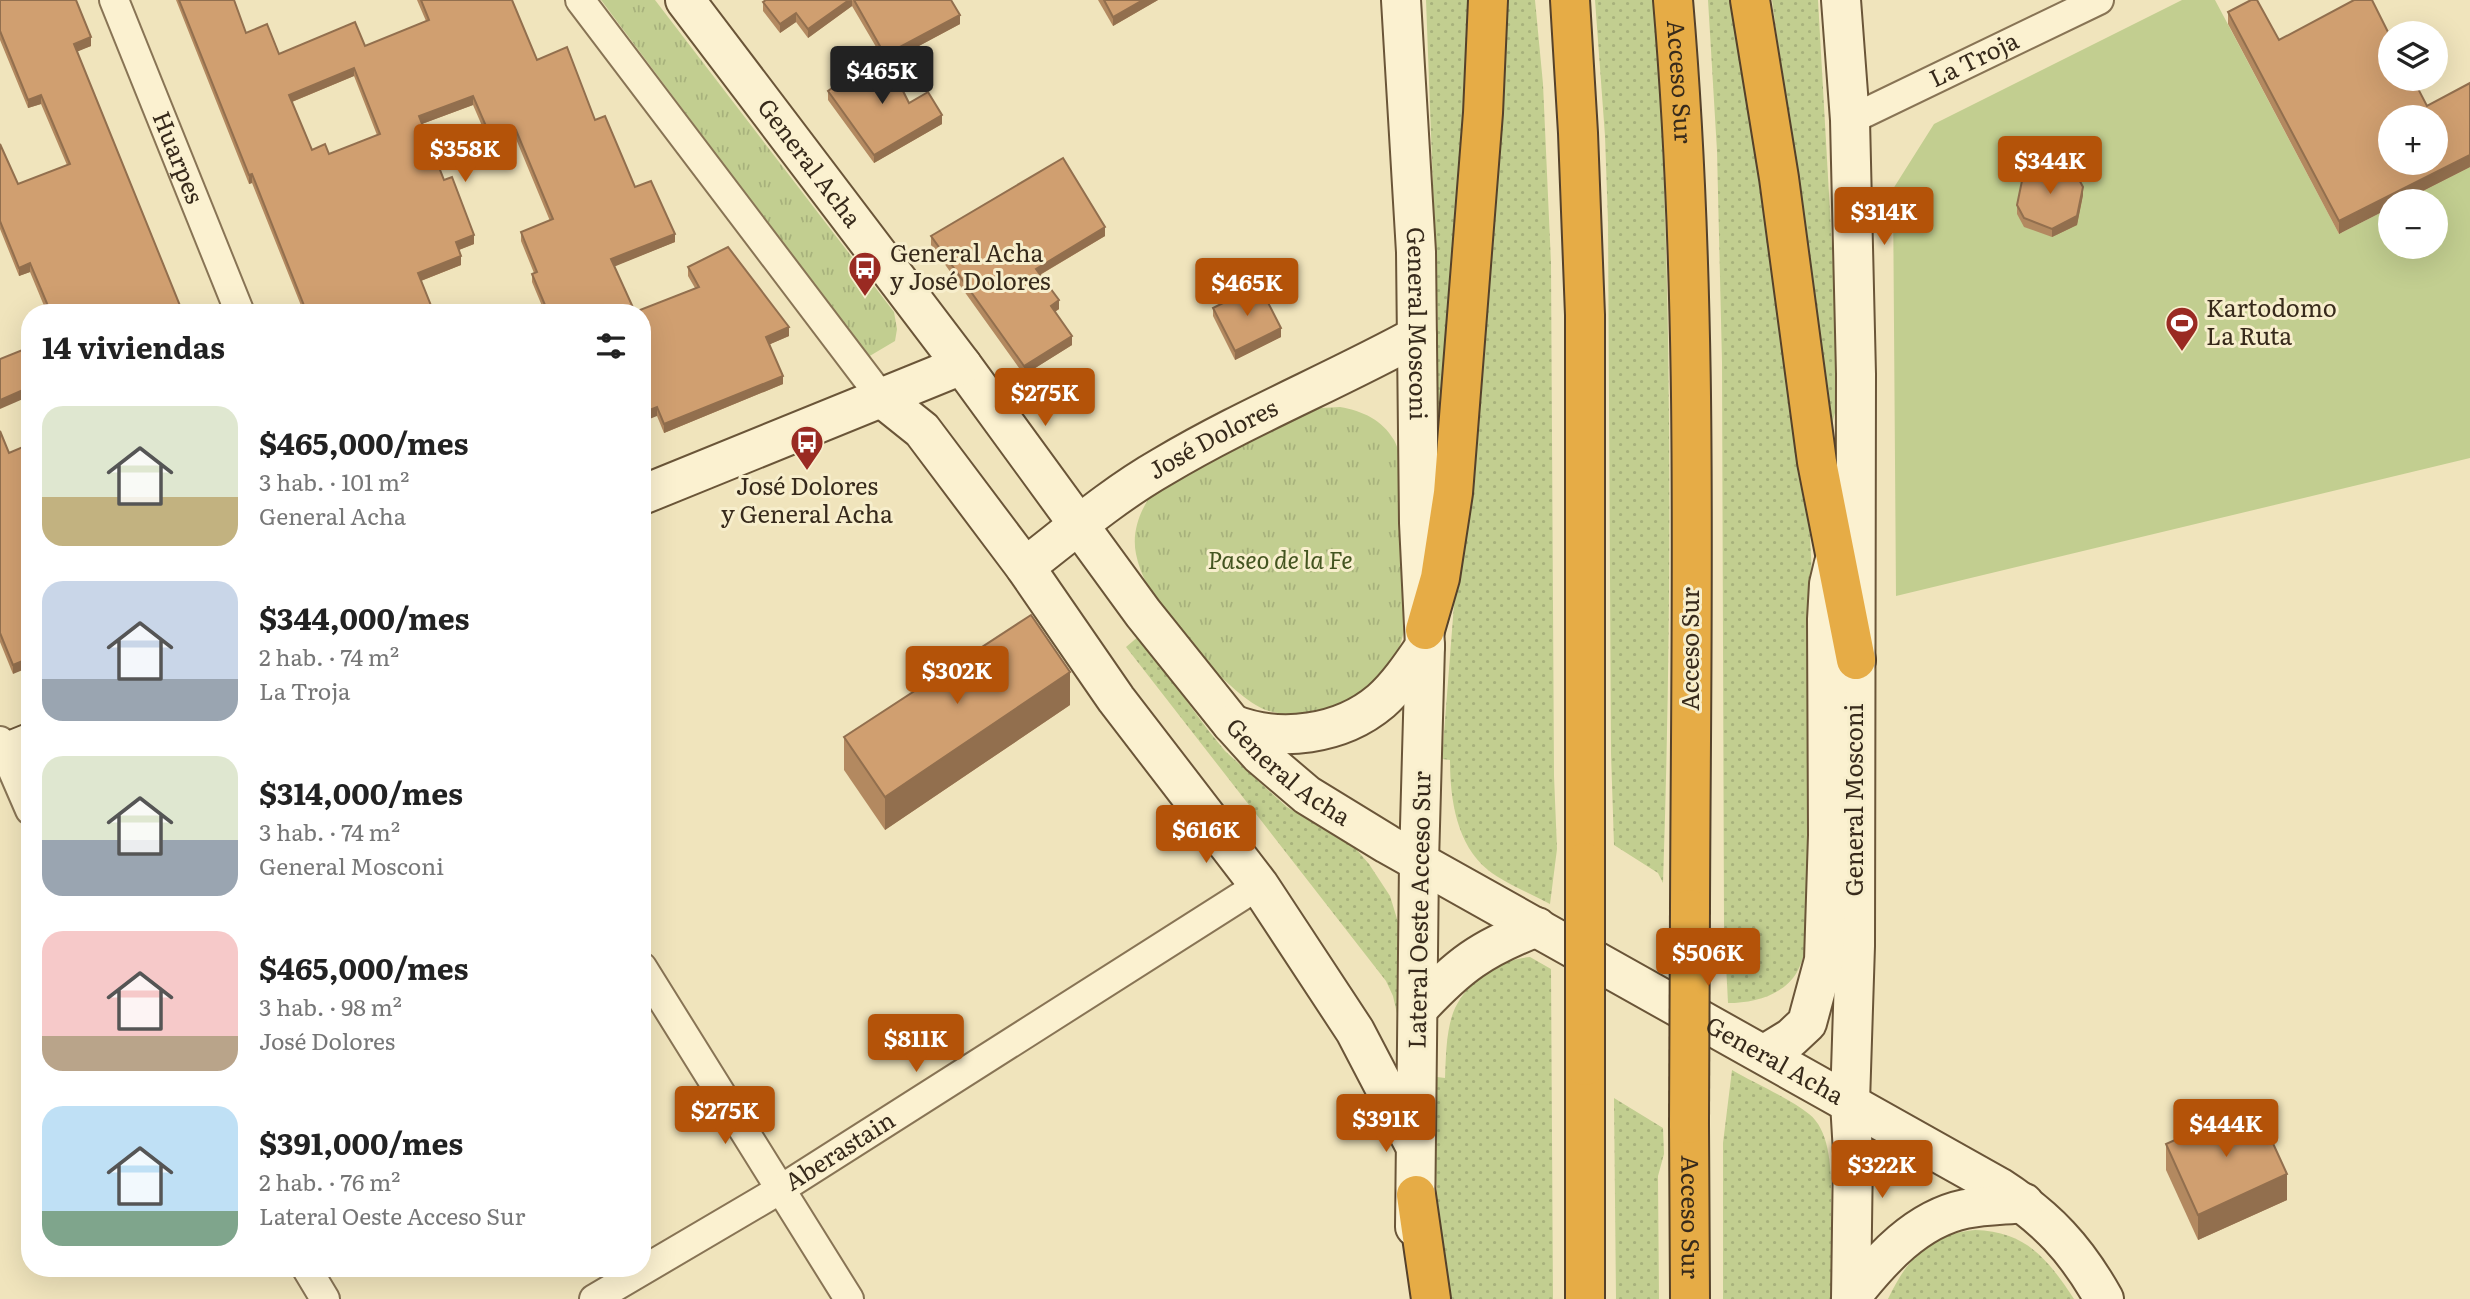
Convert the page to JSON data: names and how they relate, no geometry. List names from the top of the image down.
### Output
{
  "streets": {
    "highway": ["Acceso Sur"],
    "street": [
      "La Troja",
      "Huarpes",
      "General Acha",
      "General Mosconi",
      "José Dolores",
      "Lateral Oeste Acceso Sur",
      "Aberastain"
    ]
  },
  "crossings": [
    ["La Troja", "General Mosconi"],
    ["General Acha", "General Mosconi"],
    ["General Acha", "José Dolores"],
    ["General Acha", "Lateral Oeste Acceso Sur"],
    ["General Mosconi", "José Dolores"],
    ["General Mosconi", "Lateral Oeste Acceso Sur"]
  ],
  "parks": ["Paseo de la Fe"],
  "places": {
    "bus stop": ["General Acha y José Dolores", "José Dolores y General Acha"],
    "sports": ["Kartodomo La Ruta"]
  },
  "page": {
    "map_buttons": ["+", "−"],
    "price": [
      "$465K",
      "$358K",
      "$344K",
      "$314K",
      "$465K",
      "$275K",
      "$302K",
      "$616K",
      "$506K",
      "$811K",
      "$275K",
      "$391K",
      "$444K",
      "$322K"
    ],
    "heading": "14 viviendas",
    "list": [
      {
        "name": "$465,000/mes",
        "note": "3 hab. · 101 m² · General Acha"
      },
      {
        "name": "$344,000/mes",
        "note": "2 hab. · 74 m² · La Troja"
      },
      {
        "name": "$314,000/mes",
        "note": "3 hab. · 74 m² · General Mosconi"
      },
      {
        "name": "$465,000/mes",
        "note": "3 hab. · 98 m² · José Dolores"
      },
      {
        "name": "$391,000/mes",
        "note": "2 hab. · 76 m² · Lateral Oeste Acceso Sur"
      }
    ]
  }
}
